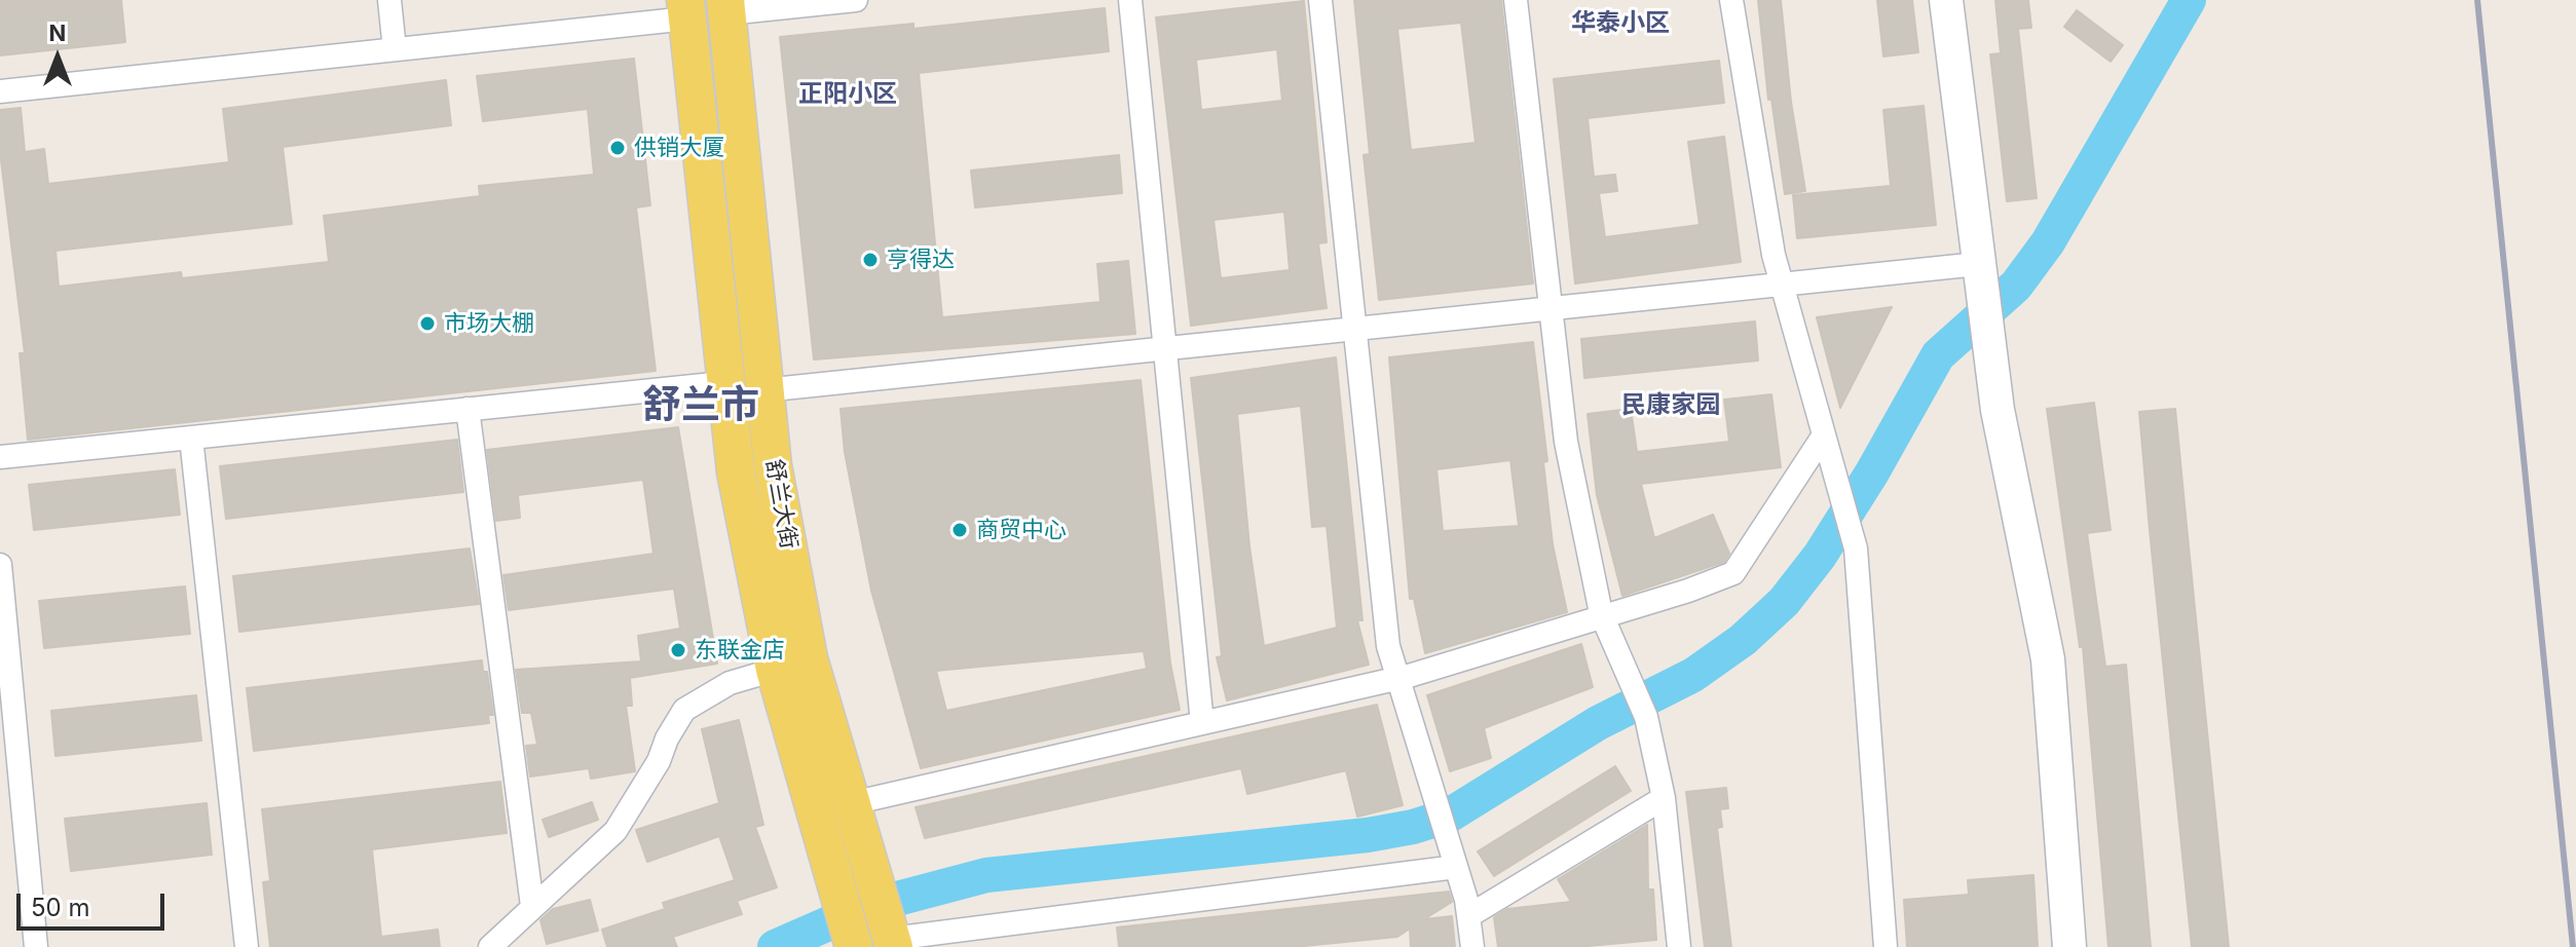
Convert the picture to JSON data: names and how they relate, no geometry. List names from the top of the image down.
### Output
{
  "streets": {
    "main road": ["舒兰大街"]
  },
  "districts": [
    "华泰小区",
    "正阳小区",
    "民康家园",
    "舒兰市"
  ],
  "places": [
    "供销大厦",
    "亨得达",
    "市场大棚",
    "商贸中心",
    "东联金店"
  ],
  "scale_bar": "50 m",
  "north": "top"
}
